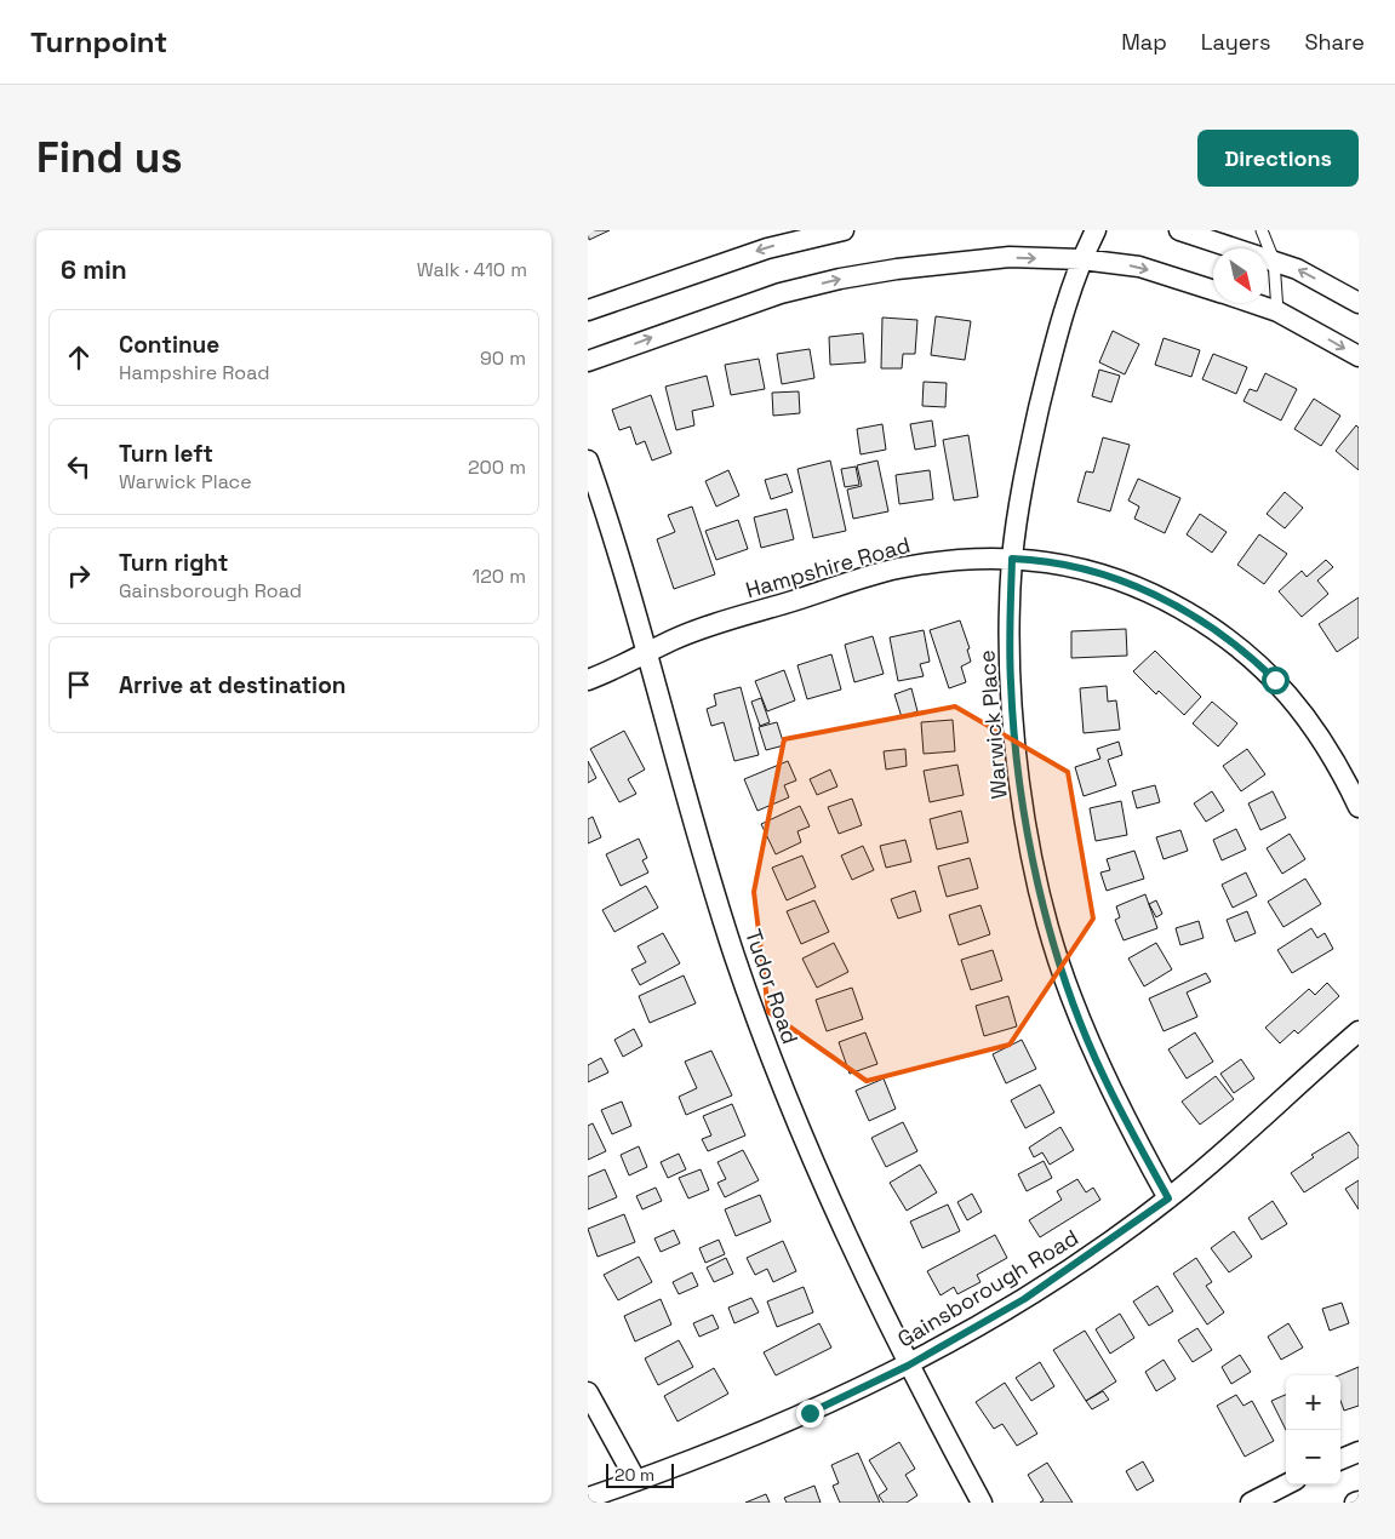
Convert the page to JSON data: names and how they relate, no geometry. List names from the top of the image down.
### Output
{
  "streets": {
    "street": [
      "Hampshire Road",
      "Warwick Place",
      "Tudor Road",
      "Gainsborough Road"
    ]
  },
  "crossings": [
    ["Hampshire Road", "Warwick Place"],
    ["Hampshire Road", "Tudor Road"],
    ["Warwick Place", "Gainsborough Road"],
    ["Tudor Road", "Gainsborough Road"]
  ],
  "scale_bar": "20 m",
  "north": "bottom right",
  "page": {
    "header": "Turnpoint",
    "nav": ["Map", "Layers", "Share"],
    "buttons": "Directions",
    "title": "Find us",
    "heading": ["6 min", "Walk · 410 m"],
    "list": [
      ["Continue", "Hampshire Road", "90 m"],
      ["Turn left", "Warwick Place", "200 m"],
      ["Turn right", "Gainsborough Road", "120 m"],
      "Arrive at destination"
    ],
    "map_buttons": ["+", "−"],
    "scale": "20 m"
  }
}
